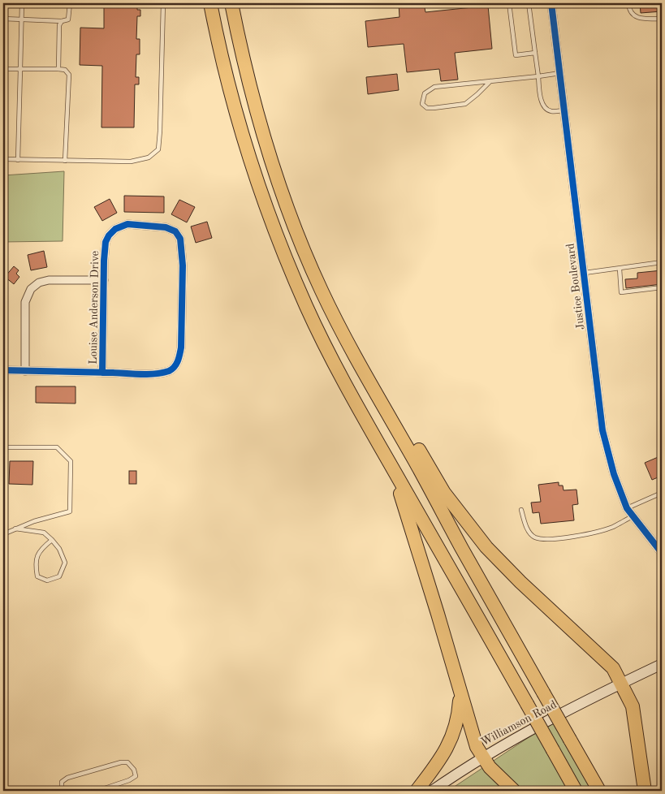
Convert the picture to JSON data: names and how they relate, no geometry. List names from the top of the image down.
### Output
{
  "streets": {
    "main road": ["Williamson Road"],
    "street": ["Justice Boulevard", "Louise Anderson Drive"]
  }
}
